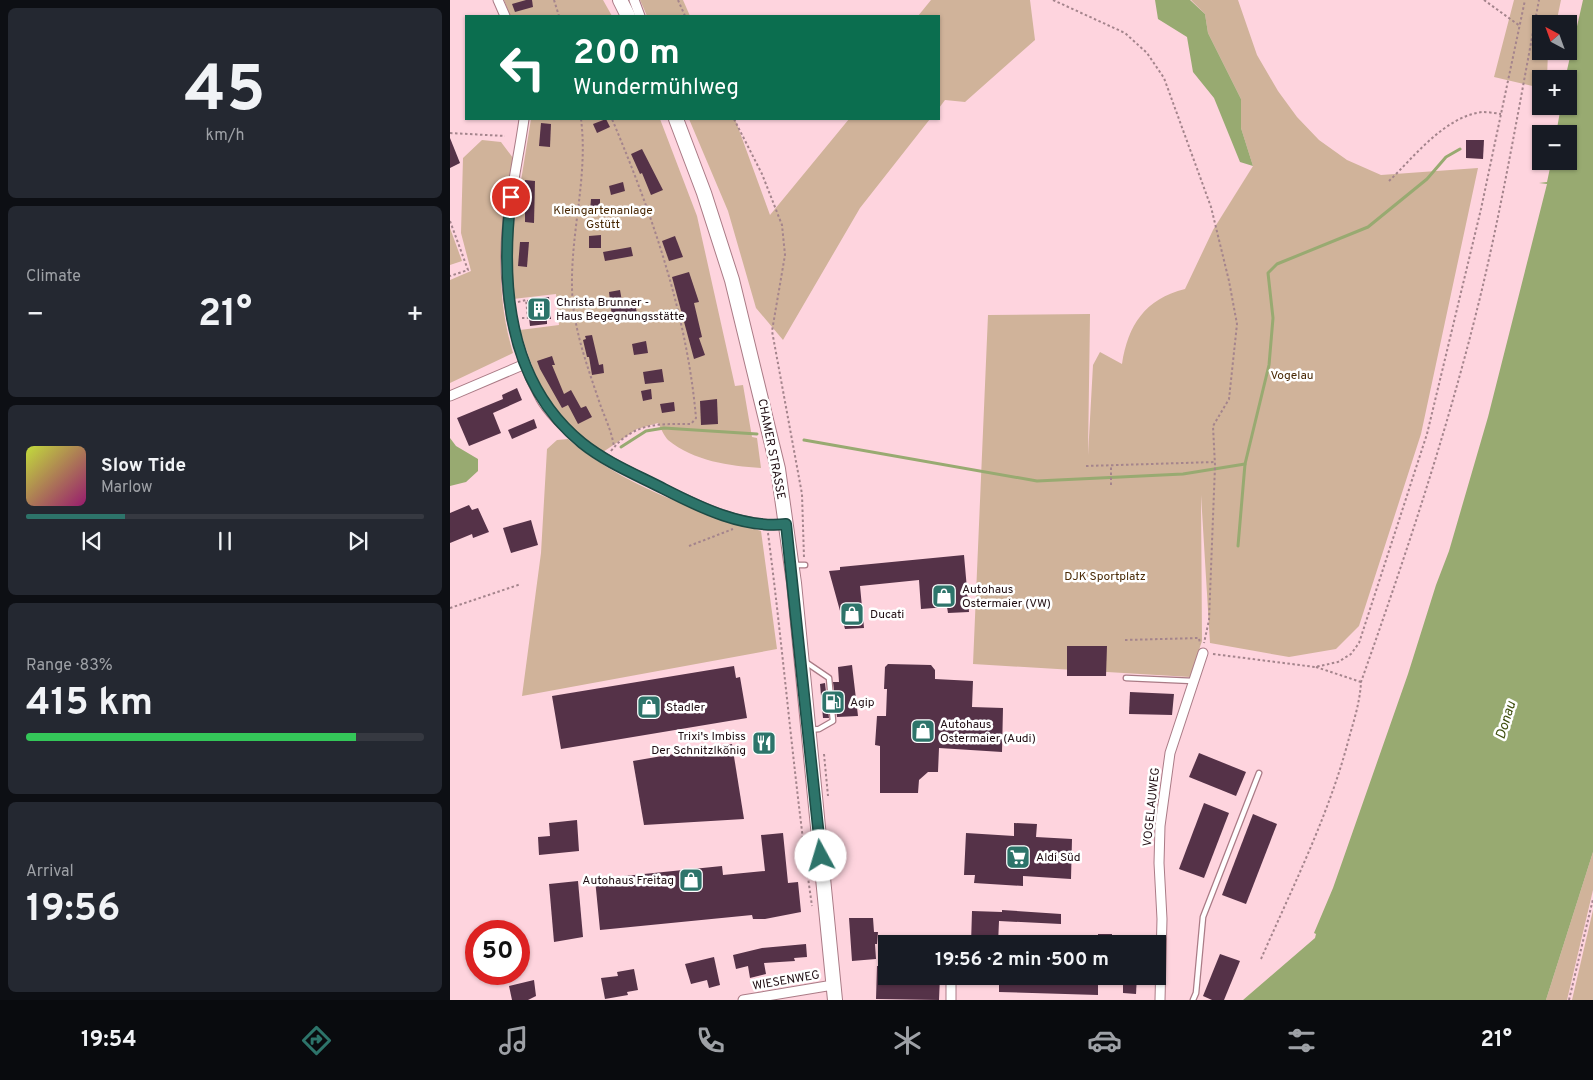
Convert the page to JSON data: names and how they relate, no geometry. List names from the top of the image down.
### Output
{
  "streets": {
    "main road": ["CHAMER STRASSE"],
    "street": ["VOGELAUWEG", "WIESENWEG"]
  },
  "crossings": [
    ["CHAMER STRASSE", "WIESENWEG"]
  ],
  "water": ["Donau"],
  "parks": ["Kleingartenanlage Gstütt", "Vogelau", "DJK Sportplatz"],
  "places": {
    "building": ["Christa Brunner - Haus Begegnungsstätte"],
    "shop": [
      "Autohaus Ostermaier (VW)",
      "Ducati",
      "Stadler",
      "Autohaus Ostermaier (Audi)",
      "Autohaus Freitag"
    ],
    "fuel station": ["Agip"],
    "restaurant": ["Trixi's Imbiss Der Schnitzlkönig"],
    "supermarket": ["Aldi Süd"]
  },
  "north": "top left",
  "page": {
    "tile": [
      ["45", "km/h"],
      "Climate",
      ["Range · 83%", "415 km"],
      ["Arrival", "19:56"]
    ],
    "map_buttons": ["+", "−"],
    "turn": ["200 m", "Wundermühlweg"],
    "heat": ["−", "21°", "+"],
    "song": ["Slow Tide", "Marlow"],
    "limit": "50",
    "trip": "19:56 · 2 min · 500 m",
    "tabs": ["19:54", "21°"]
  }
}
